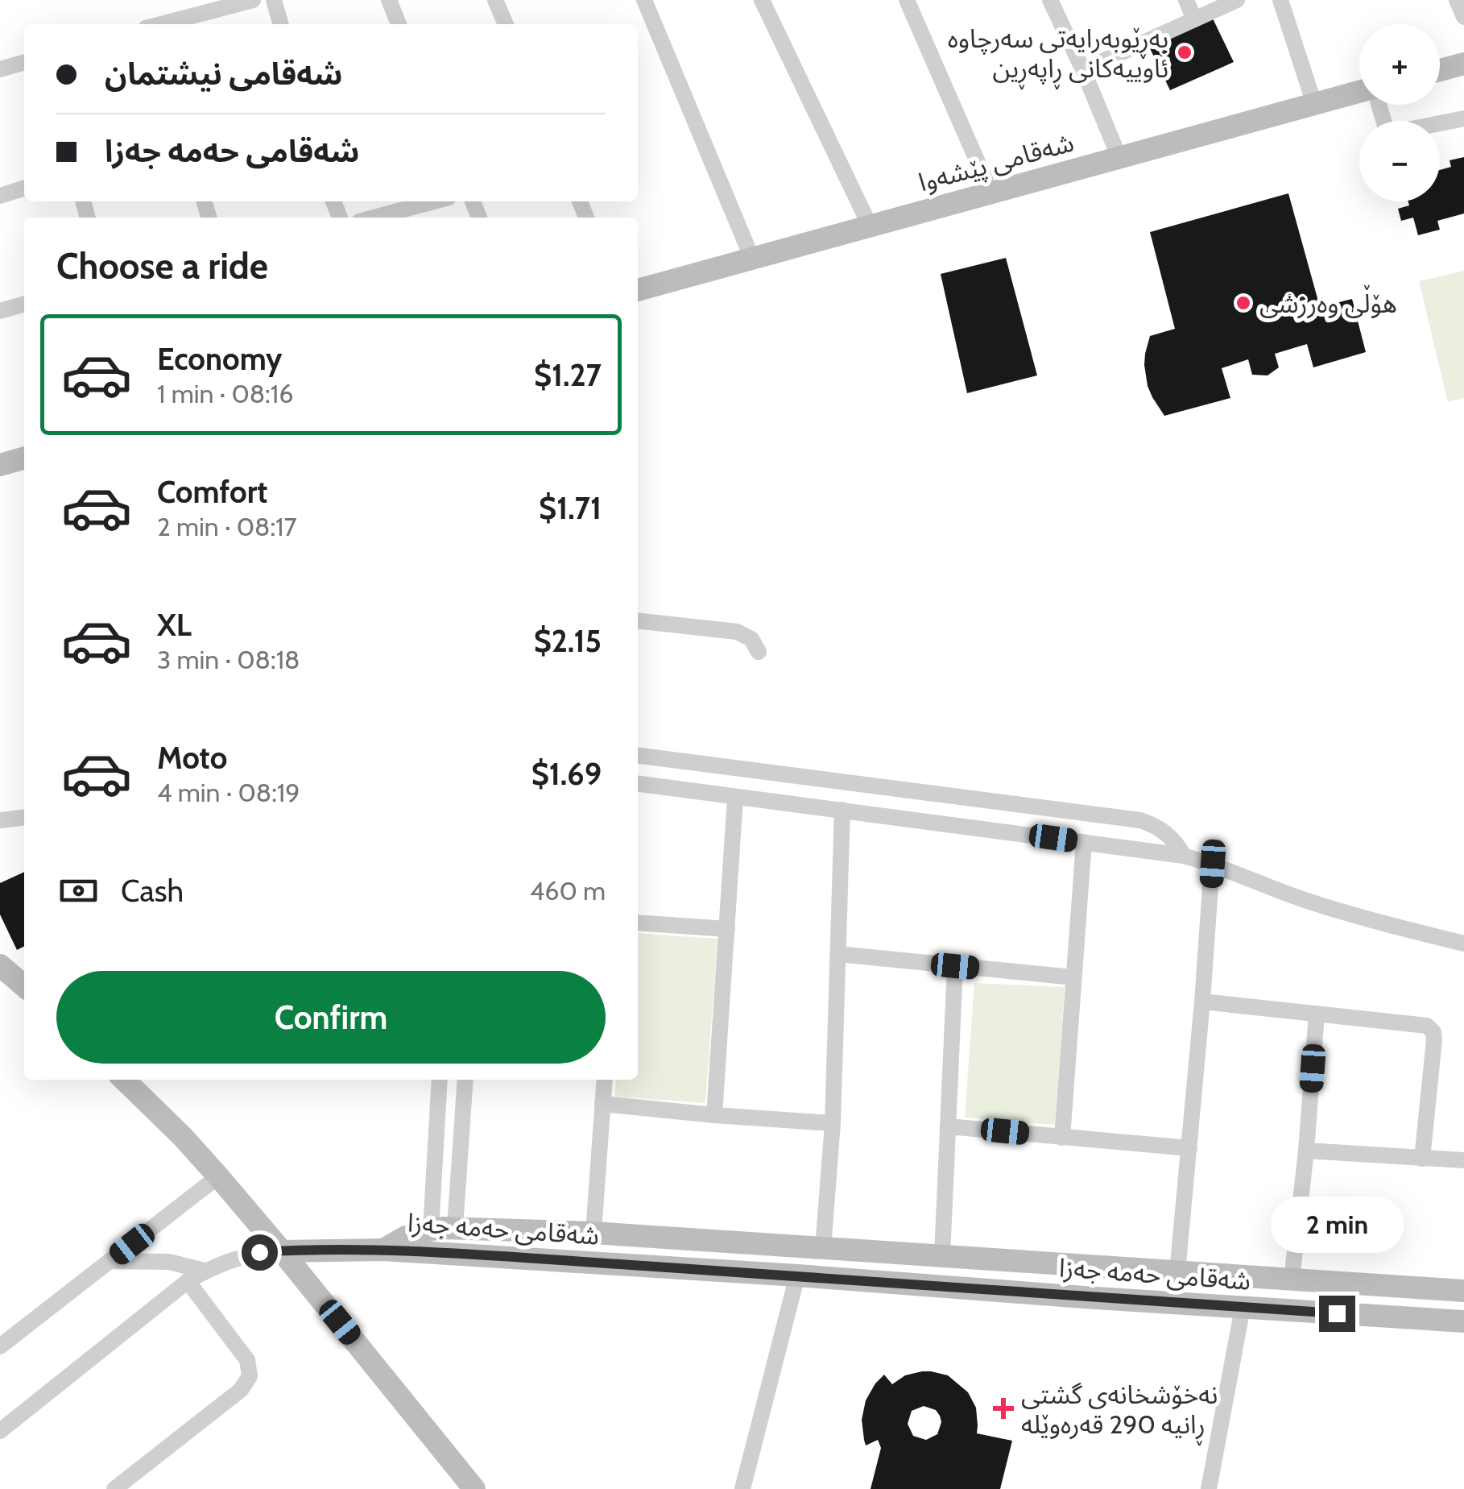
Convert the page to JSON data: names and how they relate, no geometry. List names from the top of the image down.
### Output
{
  "streets": {
    "street": ["شەقامی پێشەوا", "شەقامی حەمە جەزا"]
  },
  "places": {
    "other": ["بەڕێوبەرایەتی سەرچاوە ئاوییەکانی ڕاپەڕین", "هۆڵی وەرزشی"],
    "health": ["نەخۆشخانەی گشتی ڕانیە 290 قەرەوێلە"]
  },
  "page": {
    "map_buttons": ["+", "−"],
    "banner": ["شەقامی نیشتمان", "شەقامی حەمە جەزا"],
    "heading": "Choose a ride",
    "list": [
      {
        "name": "Economy",
        "note": "1 min · 08:16",
        "value": "$1.27"
      },
      {
        "name": "Comfort",
        "note": "2 min · 08:17",
        "value": "$1.71"
      },
      {
        "name": "XL",
        "note": "3 min · 08:18",
        "value": "$2.15"
      },
      {
        "name": "Moto",
        "note": "4 min · 08:19",
        "value": "$1.69"
      }
    ],
    "pay": ["Cash", "460 m"],
    "buttons": "Confirm",
    "bubble": "2 min"
  }
}
